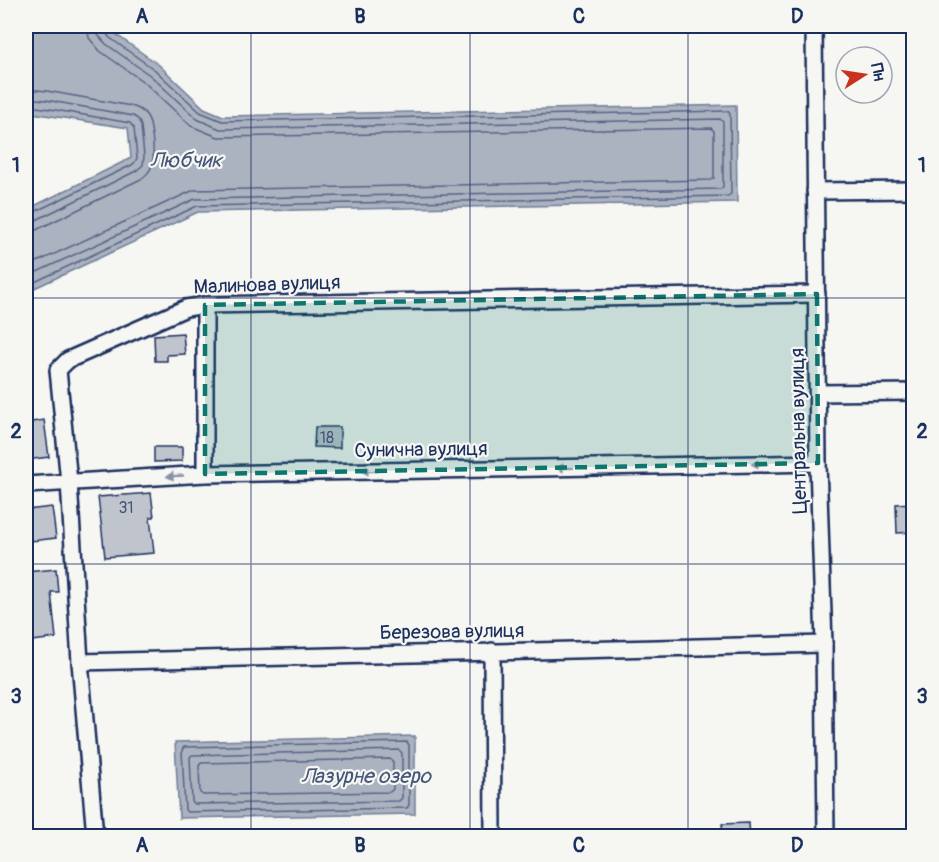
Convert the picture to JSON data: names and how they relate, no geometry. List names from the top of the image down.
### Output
{
  "streets": {
    "street": [
      "Малинова вулиця",
      "Центральна вулиця",
      "Сунична вулиця",
      "Березова вулиця"
    ]
  },
  "crossings": [
    ["Малинова вулиця", "Центральна вулиця"],
    ["Малинова вулиця", "Сунична вулиця"],
    ["Малинова вулиця", "Березова вулиця"],
    ["Центральна вулиця", "Сунична вулиця"],
    ["Центральна вулиця", "Березова вулиця"]
  ],
  "one_way": ["Сунична вулиця"],
  "water": ["Любчик", "Лазурне озеро"],
  "house_numbers": ["18", "31"],
  "north": "right",
  "grid": {
    "columns": [
      "A",
      "B",
      "C",
      "D"
    ],
    "rows": ["1", "2", "3"]
  }
}
